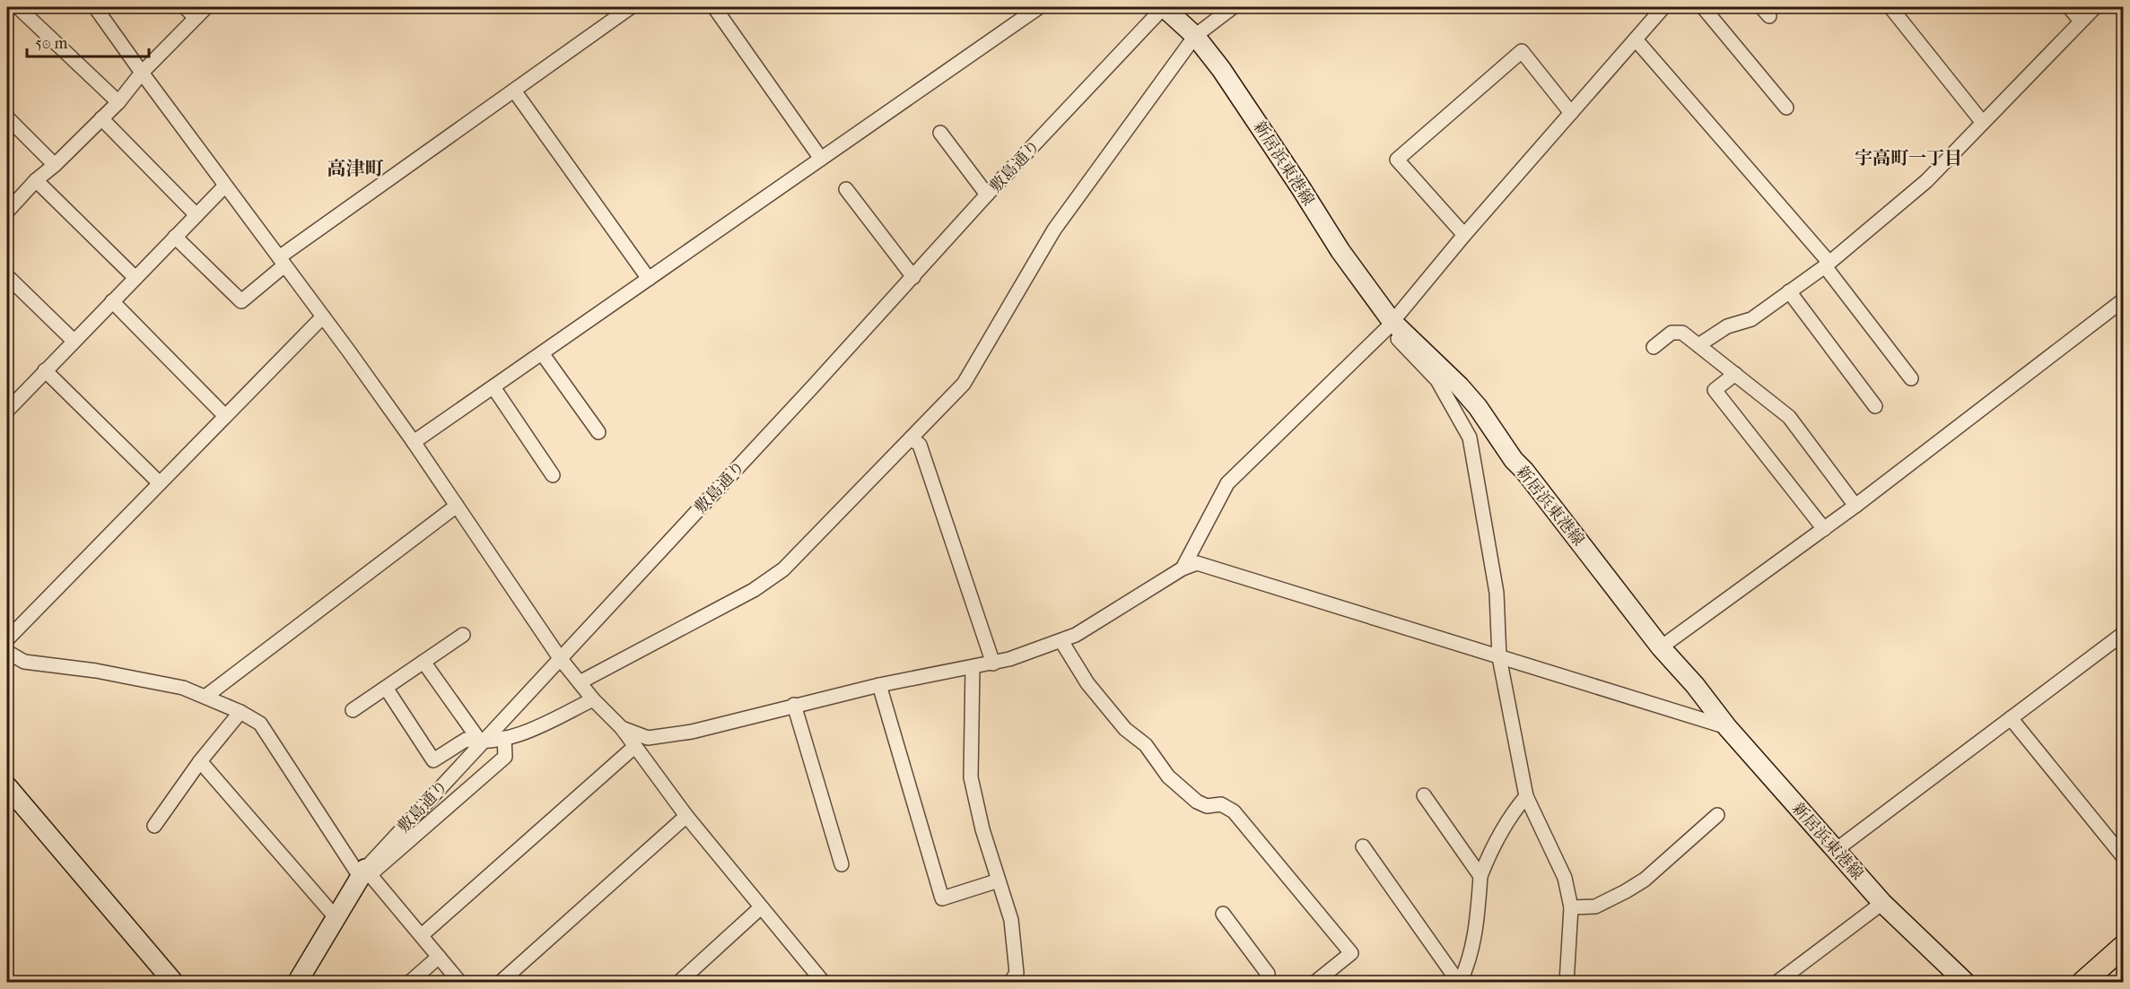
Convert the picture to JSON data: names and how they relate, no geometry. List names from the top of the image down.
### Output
{
  "streets": {
    "main road": ["新居浜東港線", "敷島通り"]
  },
  "crossings": [
    ["新居浜東港線", "敷島通り"]
  ],
  "districts": ["宇高町一丁目", "高津町"],
  "scale_bar": "50 m"
}
